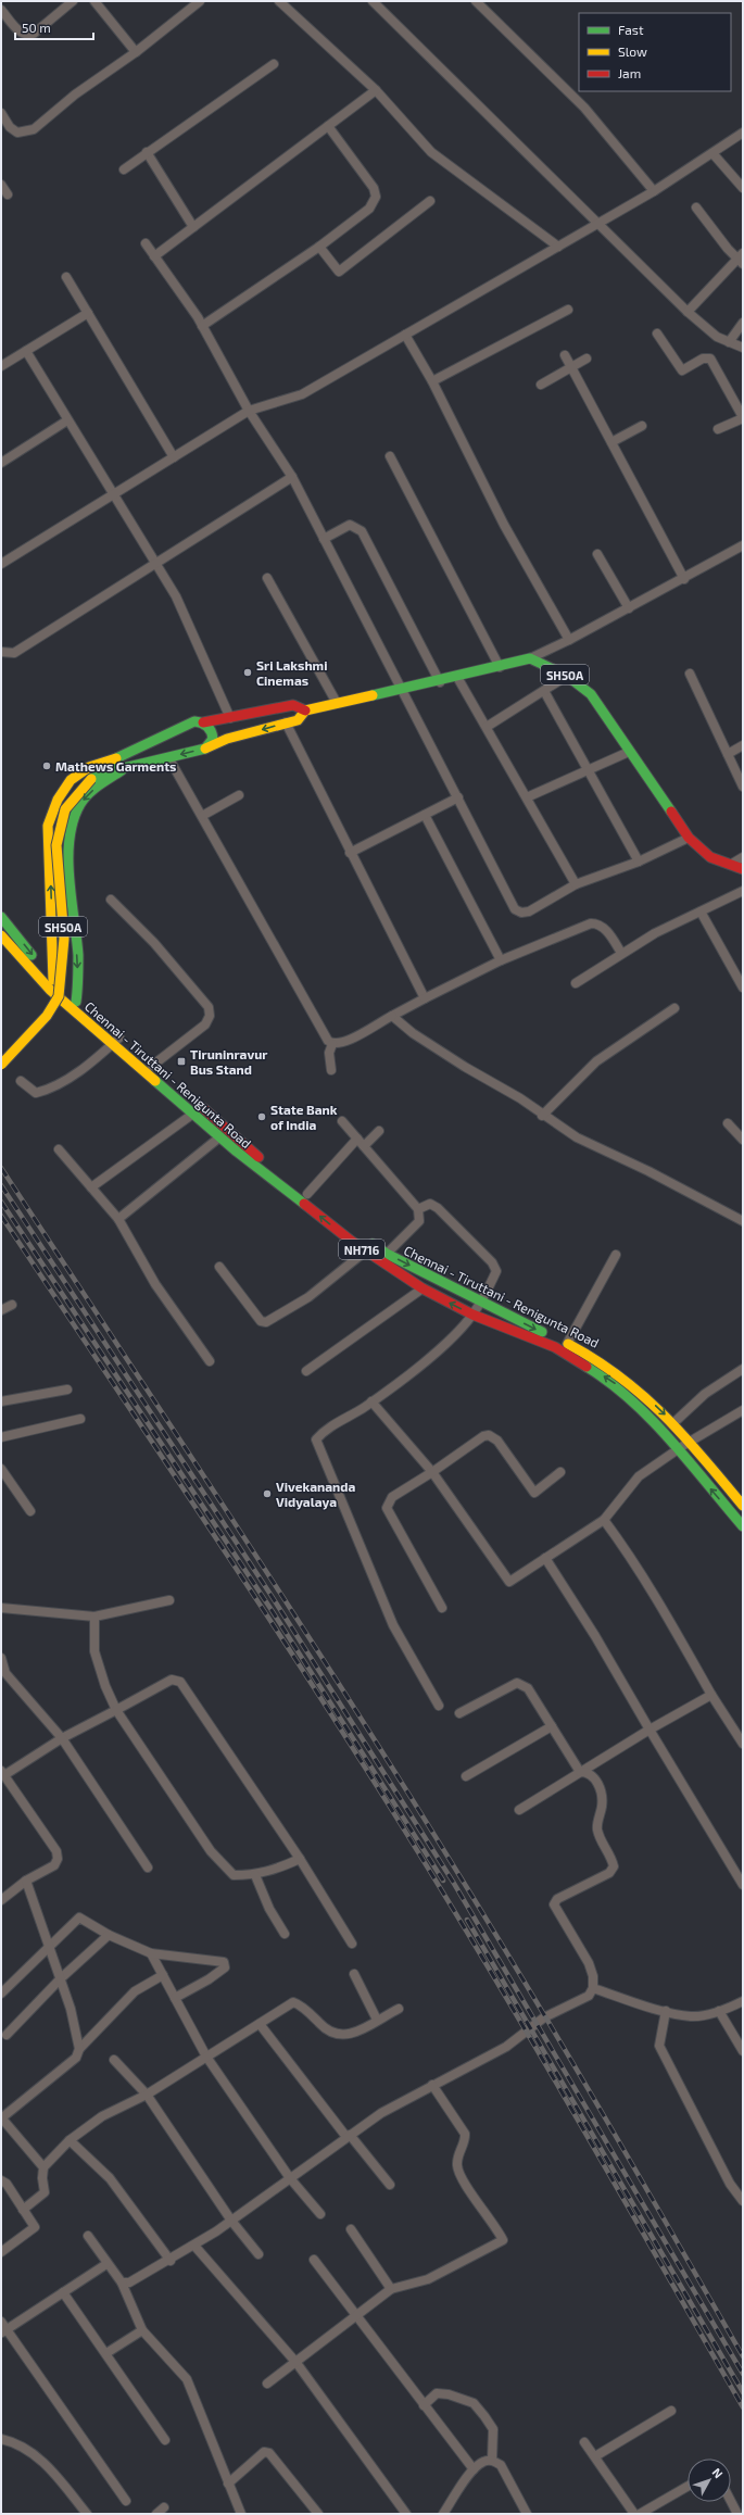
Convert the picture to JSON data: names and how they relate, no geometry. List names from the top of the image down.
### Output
{
  "streets": {
    "main road": ["SH50A", "Chennai - Tiruttani - Renigunta Road", "NH716"]
  },
  "places": {
    "other": [
      "Sri Lakshmi Cinemas",
      "Mathews Garments",
      "State Bank of India",
      "Vivekananda Vidyalaya"
    ],
    "transit": ["Tiruninravur Bus Stand"]
  },
  "legend": ["Fast", "Slow", "Jam"],
  "scale_bar": "50 m",
  "north": "top right"
}
